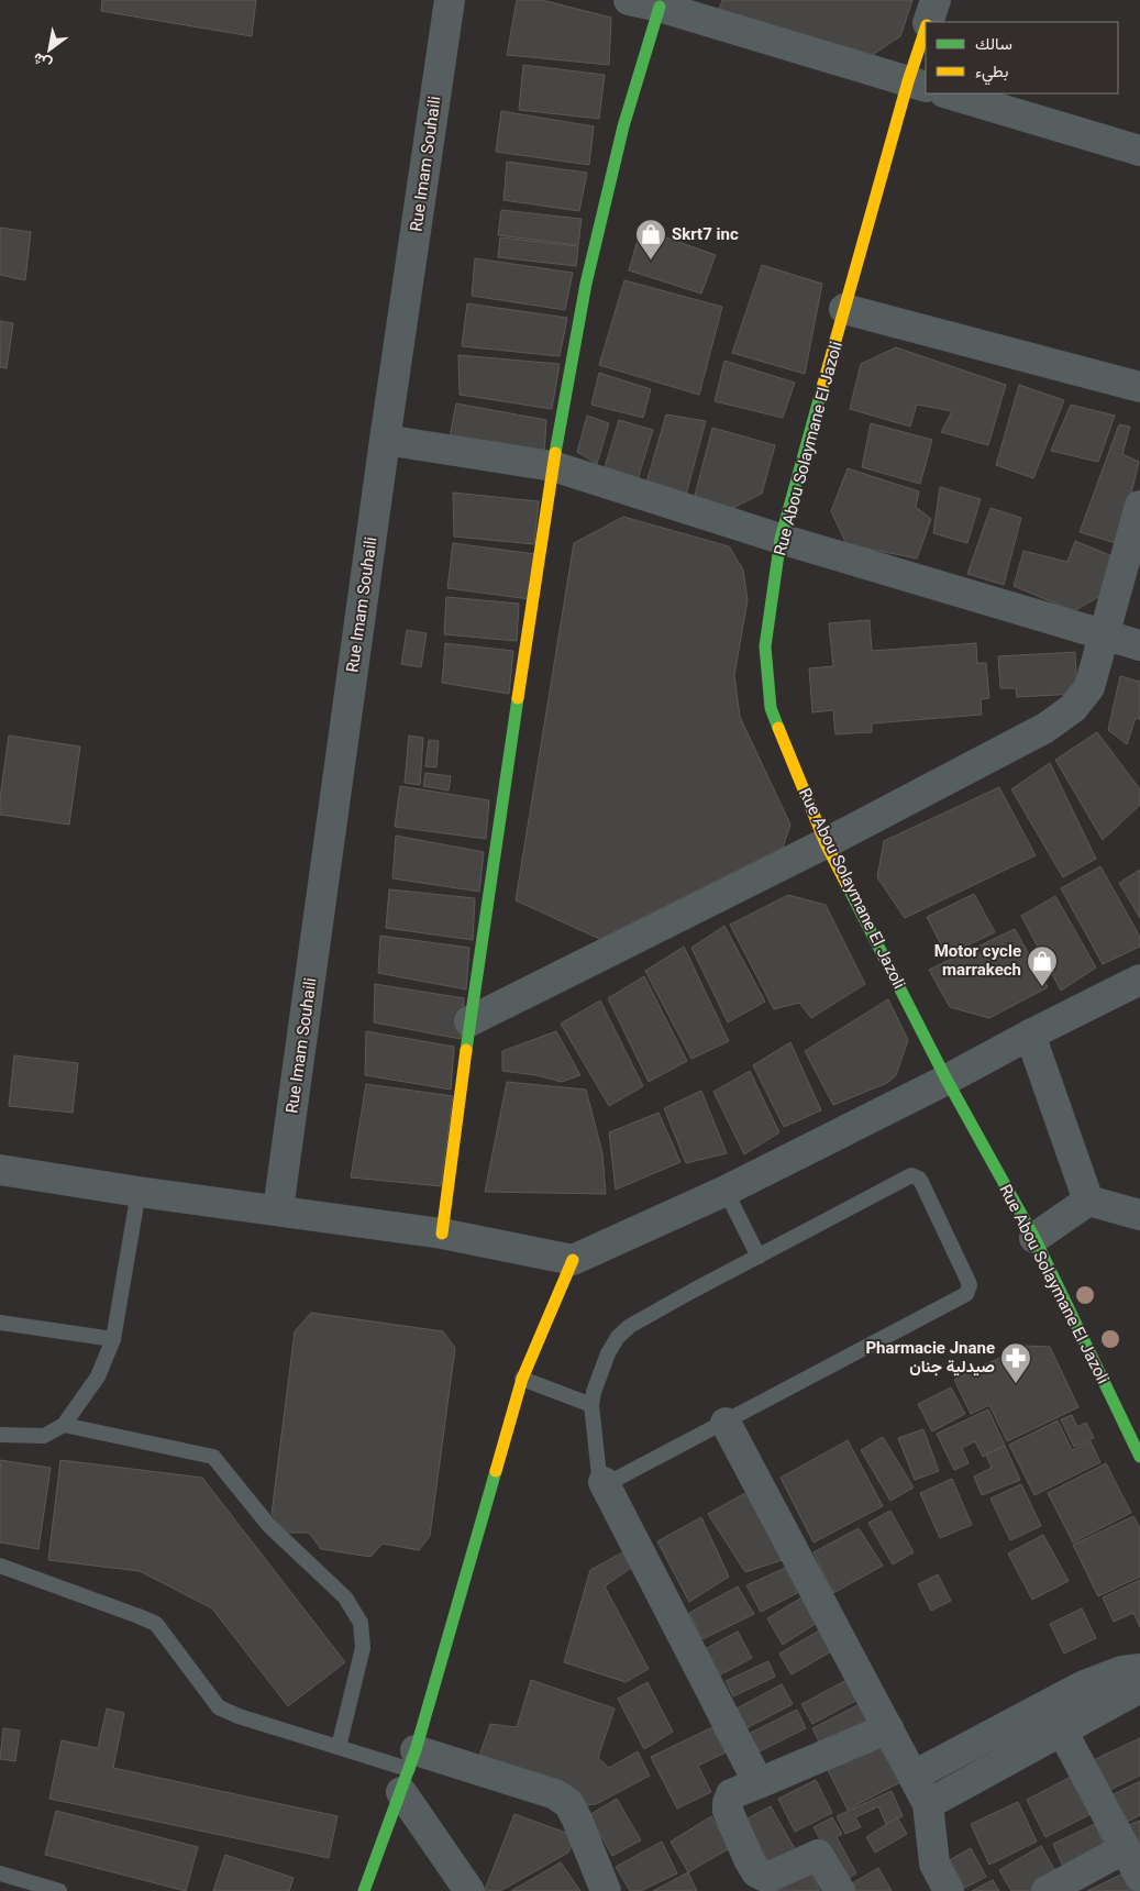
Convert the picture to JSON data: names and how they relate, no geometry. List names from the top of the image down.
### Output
{
  "streets": {
    "street": ["Rue Imam Souhaili", "Rue Abou Solaymane El Jazoli"]
  },
  "places": {
    "shop": ["Skrt7 inc", "Motor cycle marrakech"],
    "pharmacy": ["Pharmacie Jnane صيدلية جنان"]
  },
  "legend": ["سالك", "بطيء"],
  "north": "bottom left"
}
